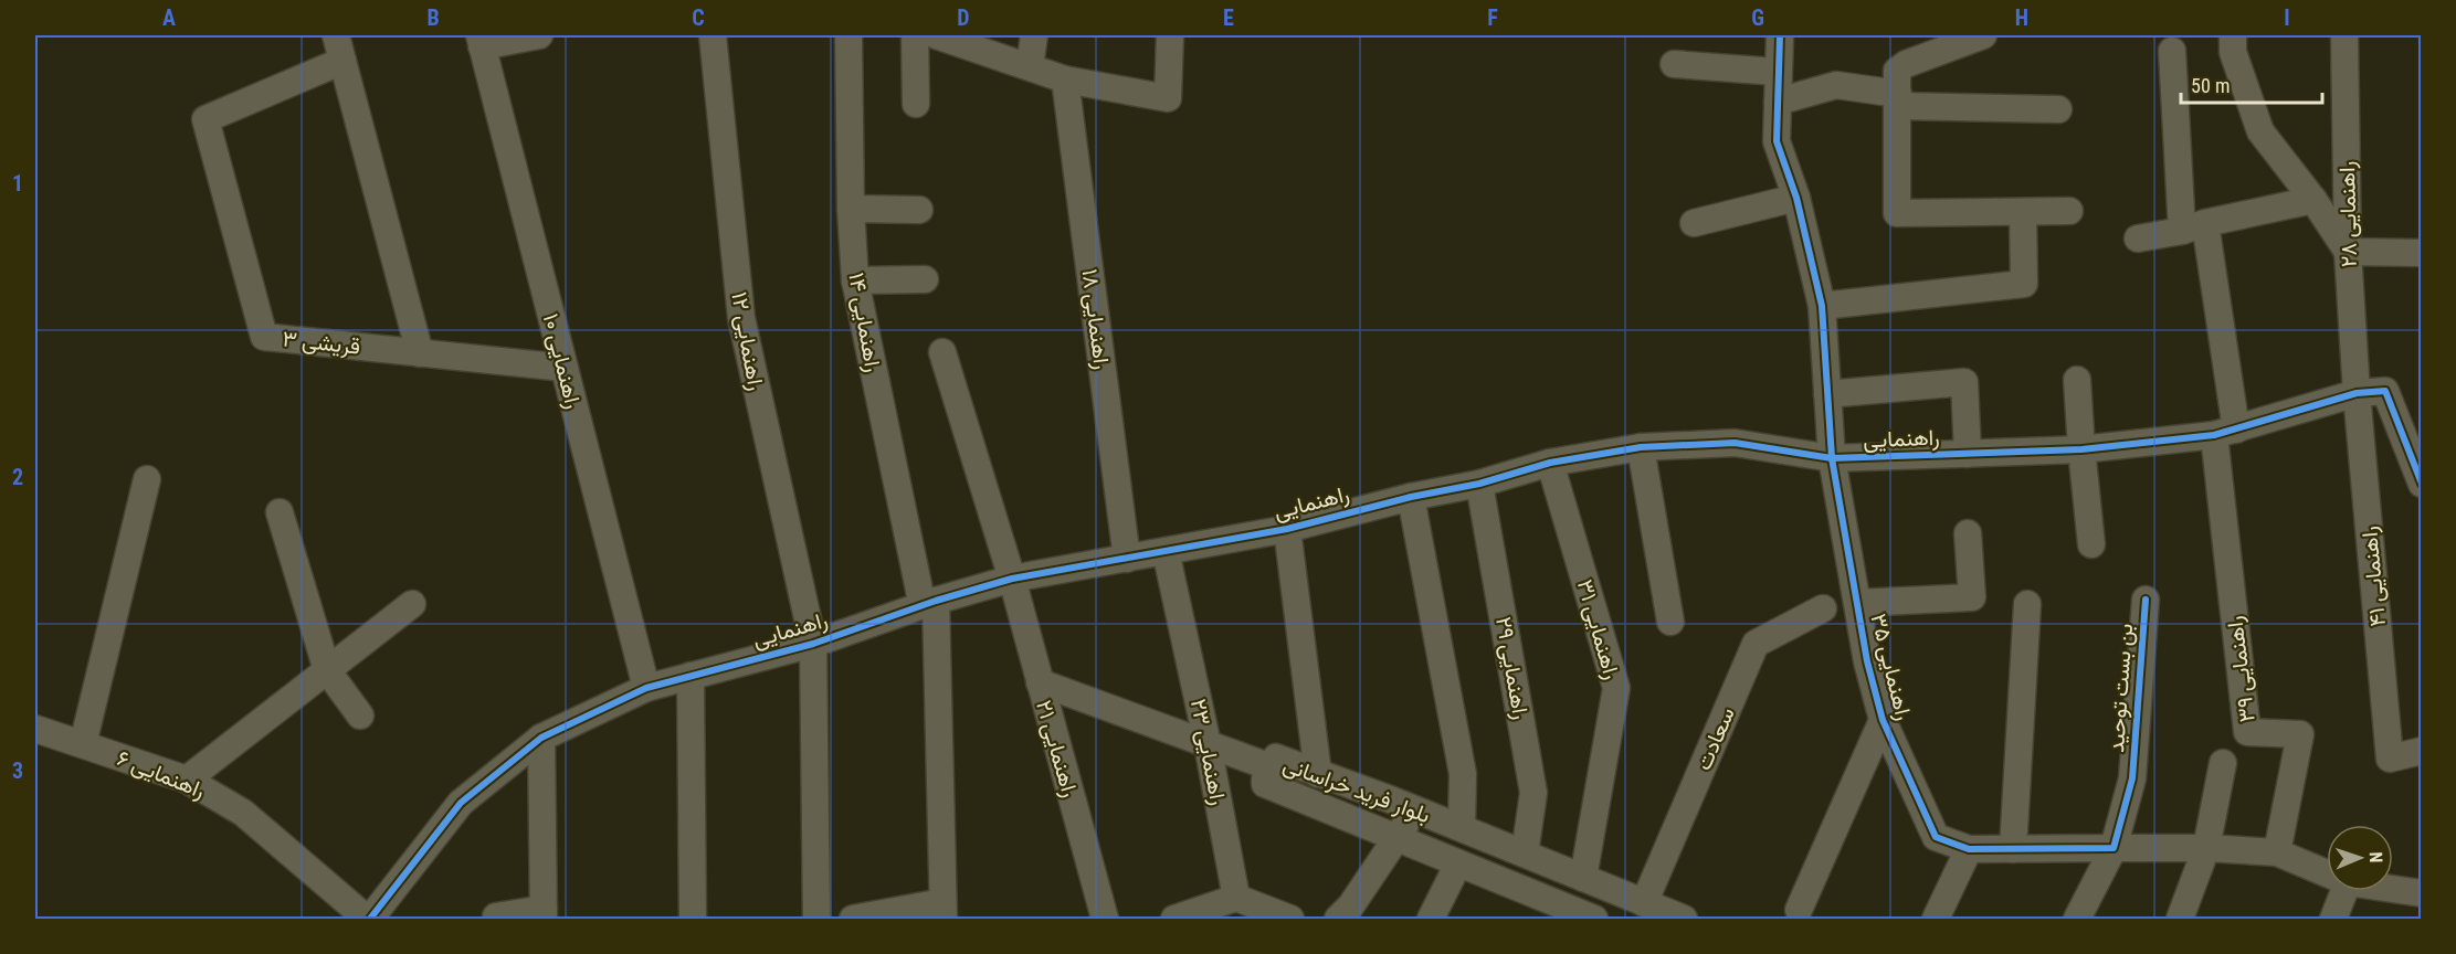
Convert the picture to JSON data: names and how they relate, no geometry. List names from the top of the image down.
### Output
{
  "streets": {
    "street": [
      "راهنمایی ۲۸",
      "راهنمایی ۱۸",
      "راهنمایی ۱۴",
      "راهنمایی ۱۲",
      "قریشی ۳",
      "راهنمایی ۱۰",
      "راهنمایی",
      "راهنمایی ۴۱",
      "راهنمایی ۳۱",
      "راهنمایی ۳۵",
      "راهنمایی ۲۹",
      "راهنمایی ۳۹",
      "بن بست توحید",
      "سعادت",
      "راهنمایی ۲۱",
      "راهنمایی ۲۳",
      "راهنمایی ۶",
      "بلوار فرید خراسانی"
    ]
  },
  "crossings": [
    ["راهنمایی ۲۸", "راهنمایی"],
    ["راهنمایی ۲۸", "راهنمایی ۴۱"],
    ["راهنمایی ۱۸", "راهنمایی"],
    ["راهنمایی ۱۴", "راهنمایی"],
    ["راهنمایی ۱۲", "راهنمایی"],
    ["قریشی ۳", "راهنمایی ۱۰"],
    ["راهنمایی ۱۰", "راهنمایی"],
    ["راهنمایی", "راهنمایی ۴۱"],
    ["راهنمایی", "راهنمایی ۳۱"],
    ["راهنمایی", "راهنمایی ۳۵"],
    ["راهنمایی", "راهنمایی ۲۹"],
    ["راهنمایی", "راهنمایی ۳۹"],
    ["راهنمایی", "راهنمایی ۲۱"],
    ["راهنمایی", "راهنمایی ۲۳"],
    ["راهنمایی", "راهنمایی ۶"],
    ["راهنمایی ۳۱", "بلوار فرید خراسانی"],
    ["راهنمایی ۳۵", "بن بست توحید"],
    ["راهنمایی ۲۹", "بلوار فرید خراسانی"],
    ["سعادت", "بلوار فرید خراسانی"]
  ],
  "scale_bar": "50 m",
  "north": "right",
  "grid": {
    "columns": [
      "A",
      "B",
      "C",
      "D",
      "E",
      "F",
      "G",
      "H",
      "I"
    ],
    "rows": ["1", "2", "3"]
  }
}
